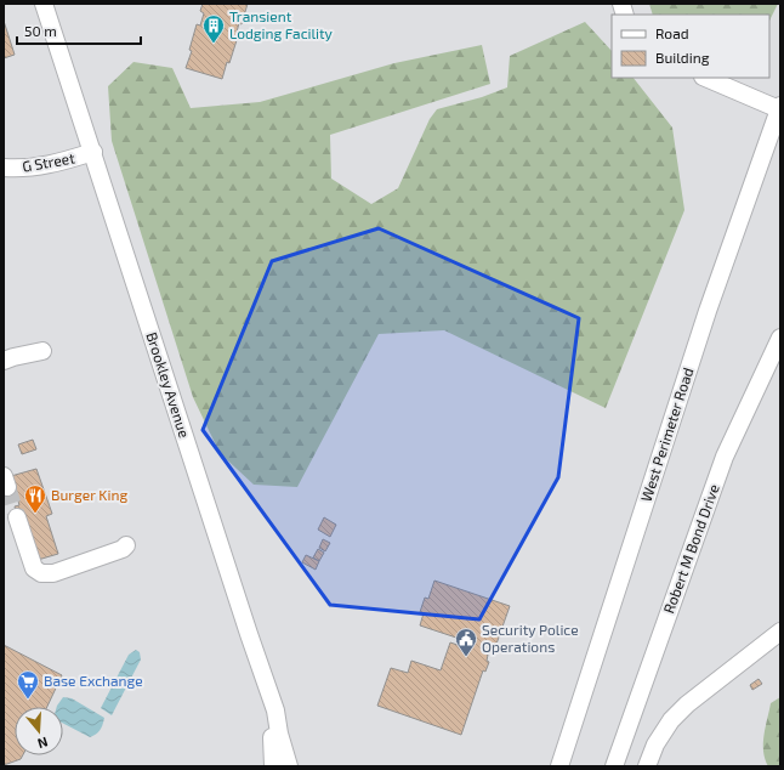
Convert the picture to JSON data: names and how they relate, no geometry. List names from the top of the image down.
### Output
{
  "streets": {
    "street": [
      "G Street",
      "Brookley Avenue",
      "West Perimeter Road",
      "Robert M Bond Drive"
    ]
  },
  "crossings": [
    ["G Street", "Brookley Avenue"]
  ],
  "places": {
    "building": ["Transient Lodging Facility"],
    "restaurant": ["Burger King"],
    "public building": ["Security Police Operations"],
    "supermarket": ["Base Exchange"]
  },
  "legend": ["Road", "Building"],
  "scale_bar": "50 m",
  "north": "bottom"
}
